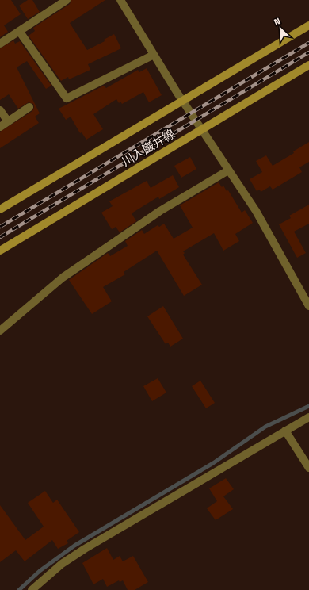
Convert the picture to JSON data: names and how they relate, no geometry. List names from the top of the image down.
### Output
{
  "streets": {
    "main road": ["川入巌井線"]
  },
  "north": "top left"
}
